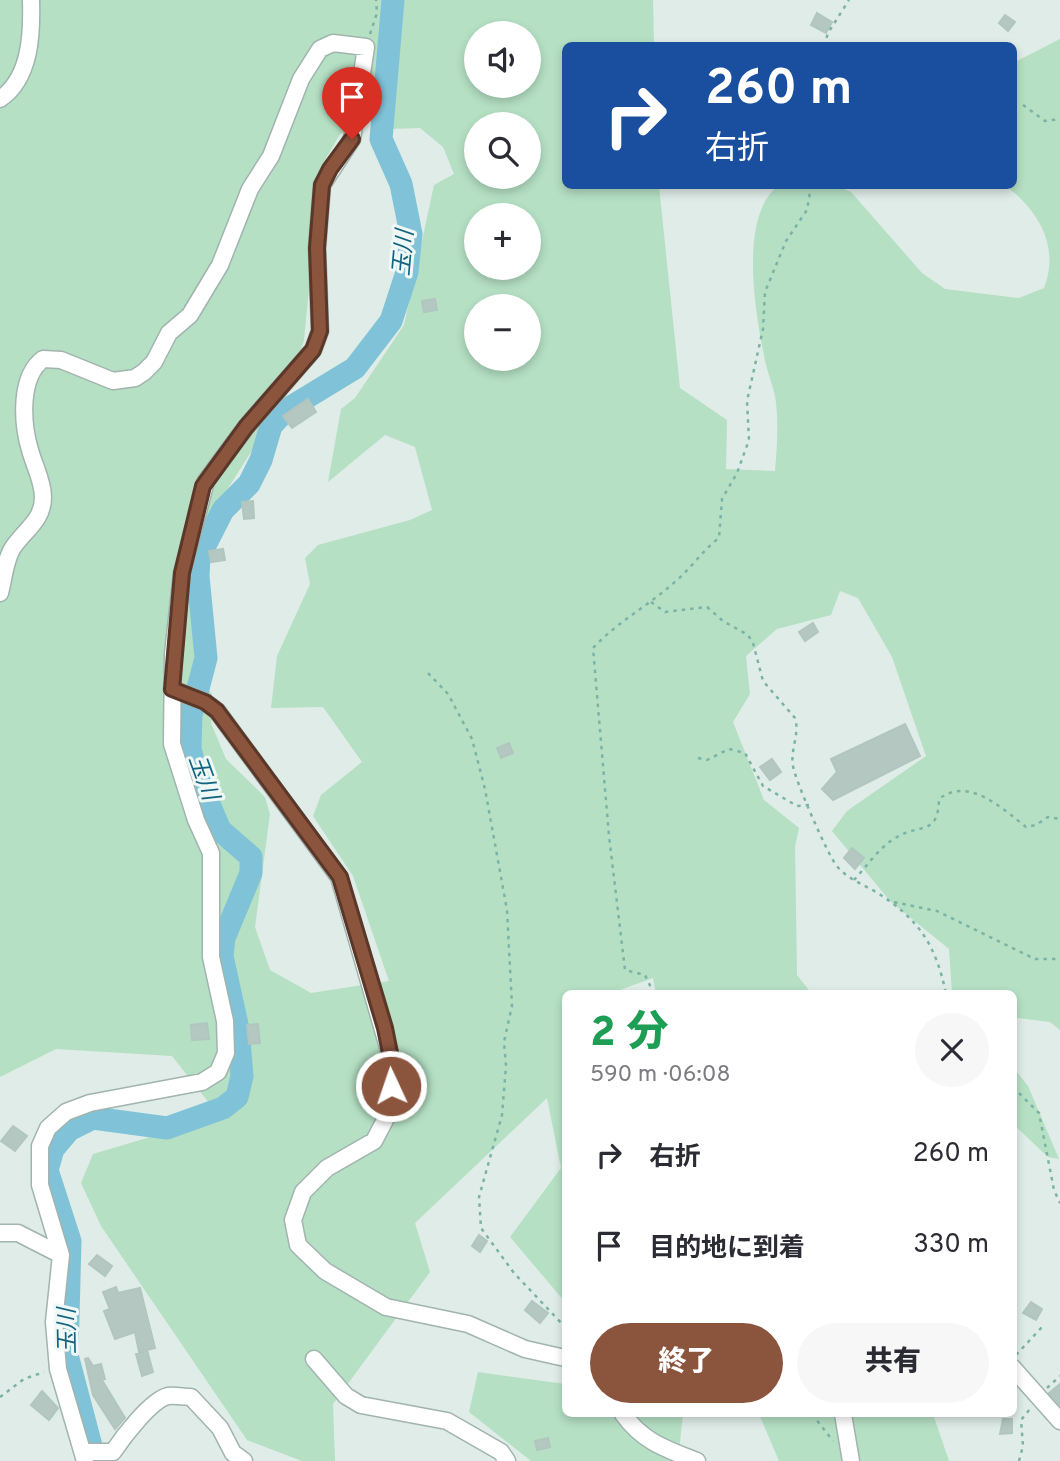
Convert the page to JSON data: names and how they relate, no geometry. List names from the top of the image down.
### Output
{
  "water": ["玉川"],
  "page": {
    "map_buttons": ["+", "−"],
    "turn": ["260 m", "右折"],
    "heading": ["2 分", "590 m · 06:08"],
    "list": [
      {
        "name": "右折",
        "value": "260 m"
      },
      {
        "name": "目的地に到着",
        "value": "330 m"
      }
    ],
    "buttons": ["終了", "共有"]
  }
}
